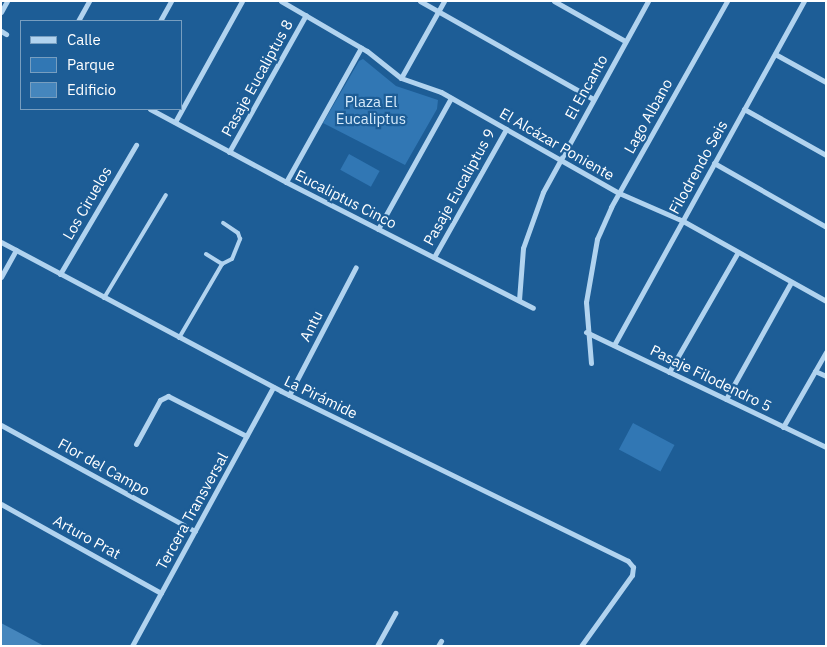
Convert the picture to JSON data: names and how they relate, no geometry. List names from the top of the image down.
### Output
{
  "streets": {
    "street": [
      "Pasaje Eucaliptus 8",
      "El Encanto",
      "Lago Albano",
      "El Alcázar Poniente",
      "Filodrendo Seis",
      "Pasaje Eucaliptus 9",
      "Eucaliptus Cinco",
      "Los Ciruelos",
      "Antu",
      "Pasaje Filodendro 5",
      "La Pirámide",
      "Flor del Campo",
      "Tercera Transversal",
      "Arturo Prat"
    ]
  },
  "crossings": [
    ["Pasaje Eucaliptus 8", "El Alcázar Poniente"],
    ["Pasaje Eucaliptus 8", "Eucaliptus Cinco"],
    ["El Encanto", "El Alcázar Poniente"],
    ["El Encanto", "Eucaliptus Cinco"],
    ["Lago Albano", "El Alcázar Poniente"],
    ["Lago Albano", "Pasaje Filodendro 5"],
    ["El Alcázar Poniente", "Filodrendo Seis"],
    ["El Alcázar Poniente", "Pasaje Eucaliptus 9"],
    ["Filodrendo Seis", "Pasaje Filodendro 5"],
    ["Pasaje Eucaliptus 9", "Eucaliptus Cinco"],
    ["Los Ciruelos", "La Pirámide"],
    ["Antu", "La Pirámide"],
    ["La Pirámide", "Tercera Transversal"],
    ["Flor del Campo", "Tercera Transversal"],
    ["Tercera Transversal", "Arturo Prat"]
  ],
  "parks": ["Plaza El Eucaliptus"],
  "legend": ["Calle", "Parque", "Edificio"]
}
